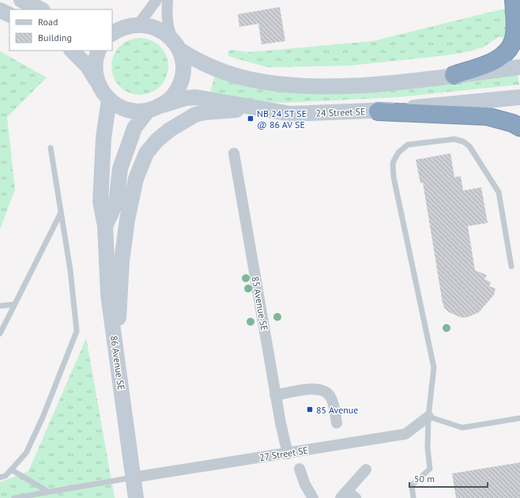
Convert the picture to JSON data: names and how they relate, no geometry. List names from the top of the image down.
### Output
{
  "streets": {
    "main road": ["24 Street SE", "86 Avenue SE"],
    "street": ["85 Avenue SE", "27 Street SE"]
  },
  "crossings": [
    ["24 Street SE", "86 Avenue SE"],
    ["85 Avenue SE", "27 Street SE"],
    ["86 Avenue SE", "27 Street SE"]
  ],
  "places": {
    "transit": ["NB 24 ST SE @ 86 AV SE", "85 Avenue"]
  },
  "legend": ["Road", "Building"],
  "scale_bar": "50 m"
}
